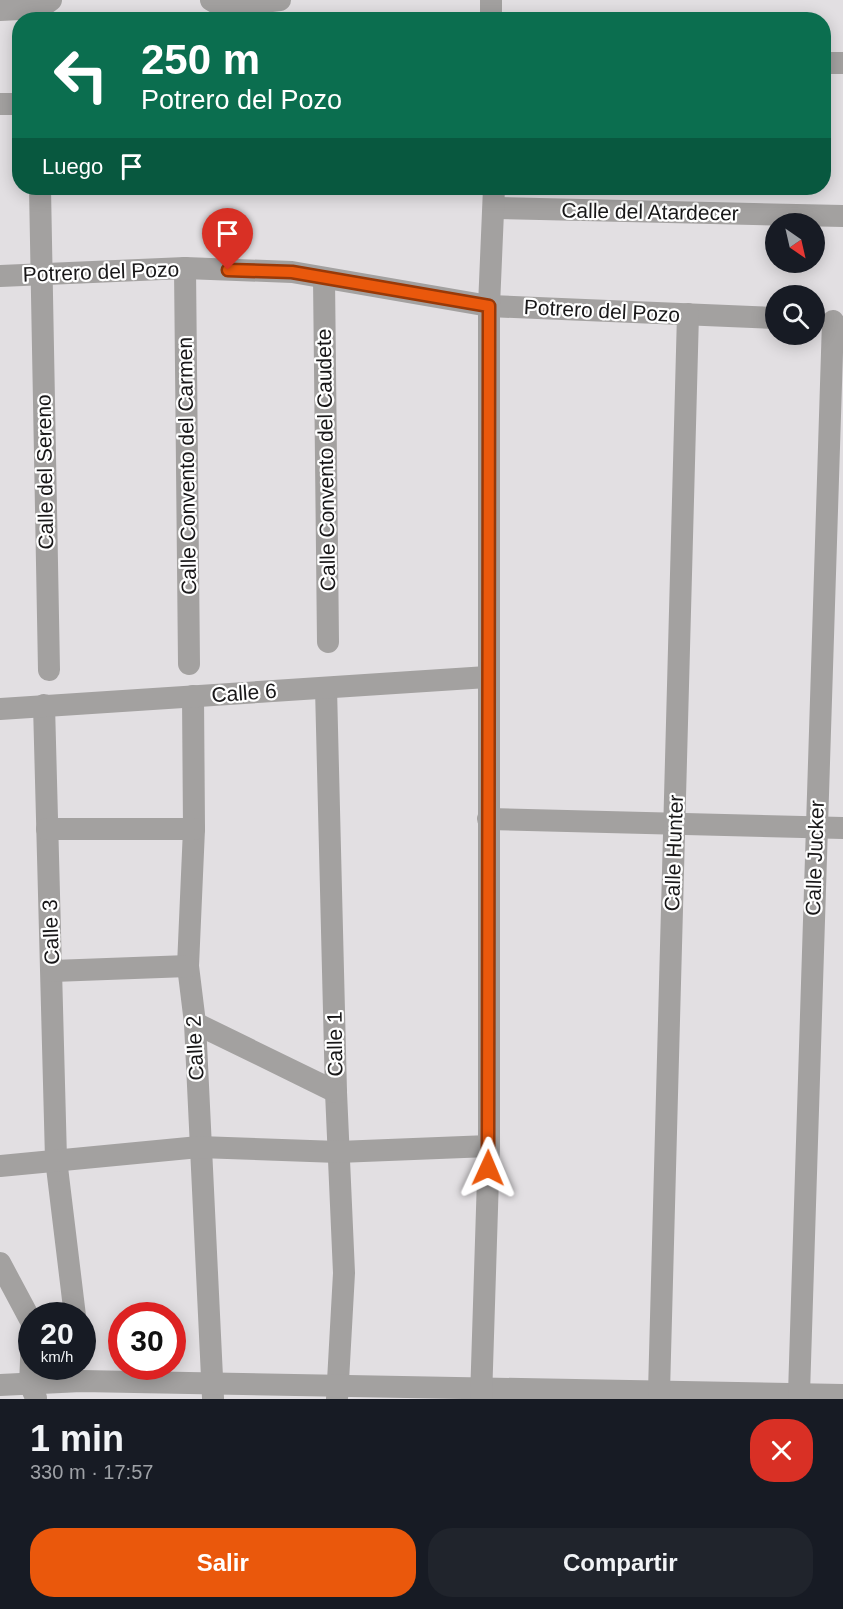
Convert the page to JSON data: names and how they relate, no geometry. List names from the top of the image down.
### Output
{
  "streets": {
    "street": [
      "Calle del Atardecer",
      "Potrero del Pozo",
      "Calle Convento del Caudete",
      "Calle Convento del Carmen",
      "Calle del Sereno",
      "Calle 6",
      "Calle Hunter",
      "Calle Jucker",
      "Calle 3",
      "Calle 1",
      "Calle 2"
    ]
  },
  "crossings": [
    ["Potrero del Pozo", "Calle Convento del Caudete"],
    ["Potrero del Pozo", "Calle Convento del Carmen"],
    ["Potrero del Pozo", "Calle del Sereno"],
    ["Potrero del Pozo", "Calle Hunter"],
    ["Calle 6", "Calle 3"],
    ["Calle 6", "Calle 1"],
    ["Calle 6", "Calle 2"]
  ],
  "north": "bottom right",
  "page": {
    "turn": ["250 m", "Potrero del Pozo"],
    "then": "Luego",
    "speed": "20 km/h",
    "limit": "30",
    "heading": ["1 min", "330 m · 17:57"],
    "buttons": ["Salir", "Compartir"]
  }
}
